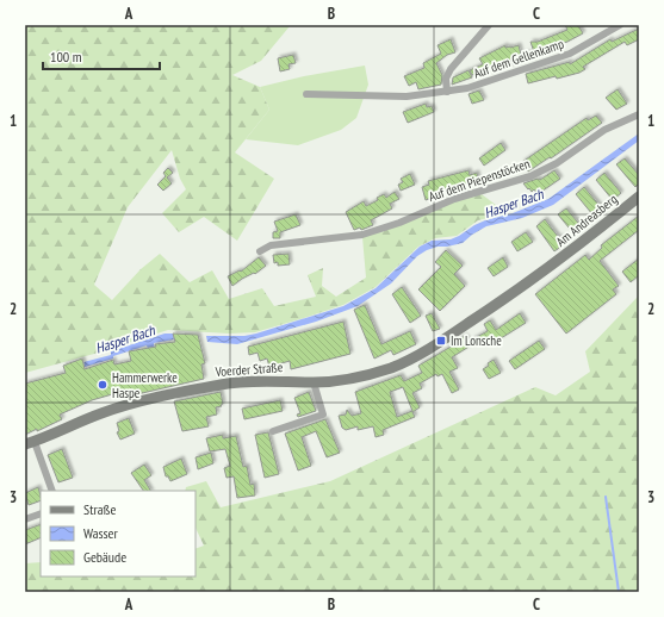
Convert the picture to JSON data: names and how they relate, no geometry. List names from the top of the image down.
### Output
{
  "streets": {
    "main road": ["Am Andreasberg", "Voerder Straße"],
    "street": ["Auf dem Gellenkamp", "Auf dem Piepenstöcken"]
  },
  "crossings": [
    ["Am Andreasberg", "Voerder Straße"]
  ],
  "water": ["Hasper Bach"],
  "places": {
    "transit": ["Im Lonsche"],
    "other": ["Hammerwerke Haspe"]
  },
  "legend": ["Straße", "Wasser", "Gebäude"],
  "scale_bar": "100 m",
  "grid": {
    "columns": ["A", "B", "C"],
    "rows": ["1", "2", "3"]
  }
}
